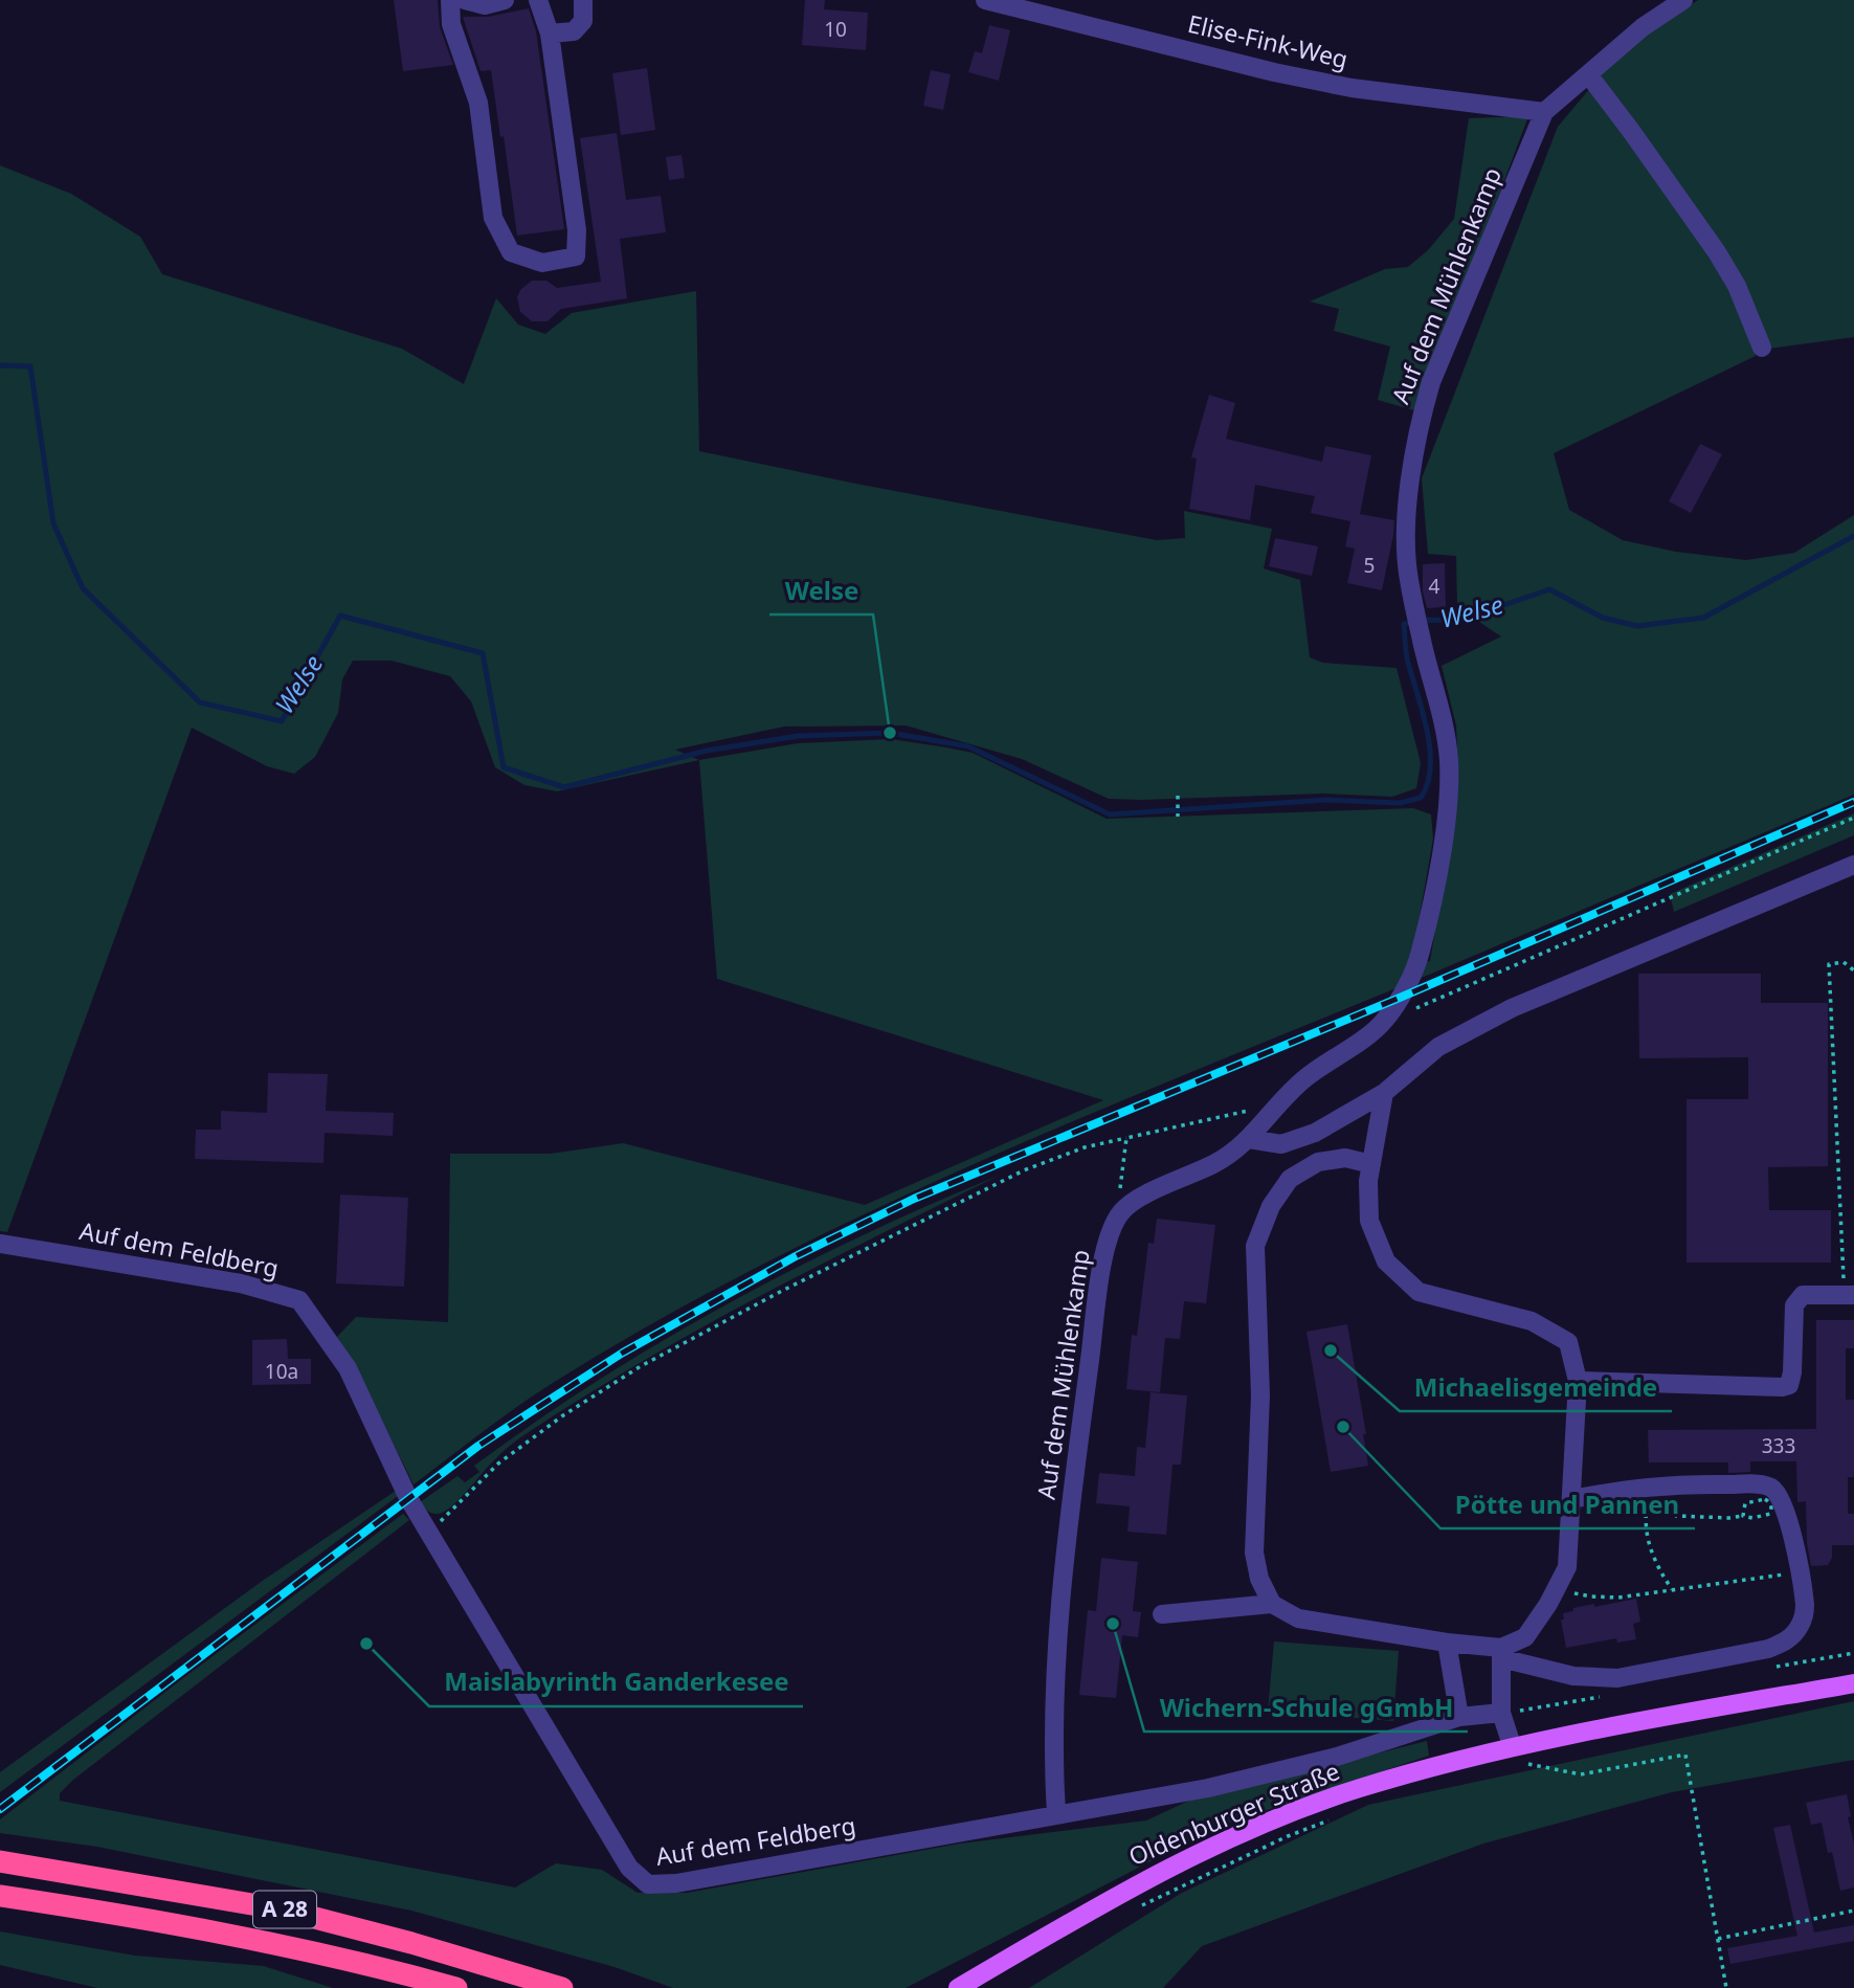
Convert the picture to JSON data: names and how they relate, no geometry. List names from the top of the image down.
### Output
{
  "streets": {
    "highway": ["A 28"],
    "main road": ["Oldenburger Straße"],
    "street": ["Elise-Fink-Weg", "Auf dem Mühlenkamp", "Auf dem Feldberg"]
  },
  "crossings": [
    ["Elise-Fink-Weg", "Auf dem Mühlenkamp"],
    ["Auf dem Mühlenkamp", "Auf dem Feldberg"]
  ],
  "water": ["Welse"],
  "places": [
    "Welse",
    "Michaelisgemeinde",
    "Pötte und Pannen",
    "Wichern-Schule gGmbH",
    "Maislabyrinth Ganderkesee"
  ],
  "house_numbers": [
    "10",
    "5",
    "4",
    "10a",
    "333"
  ]
}
